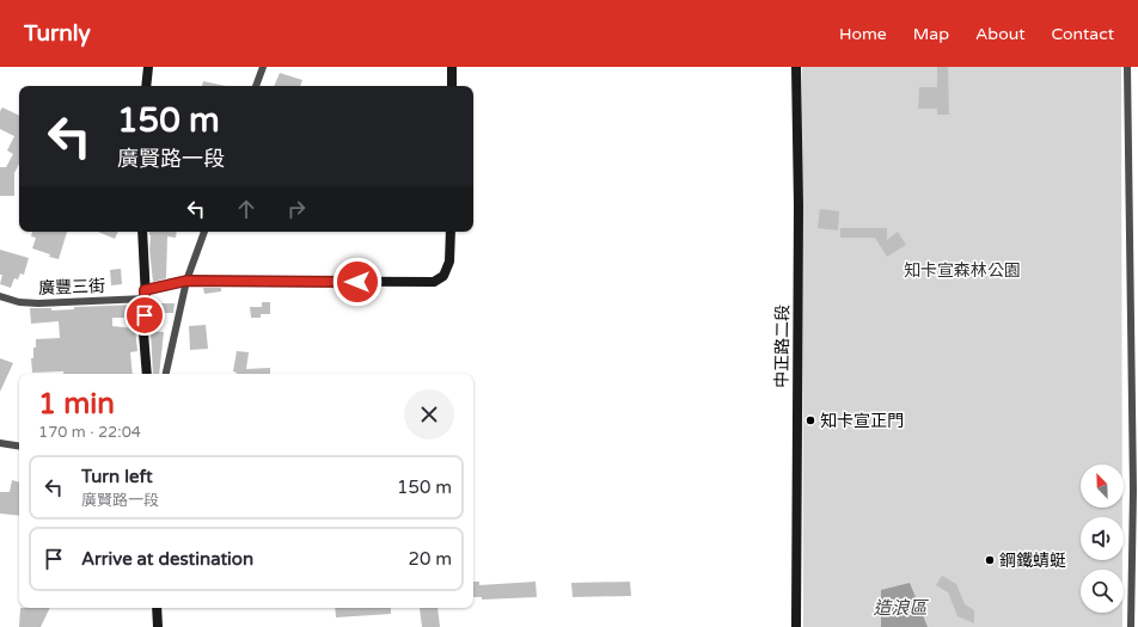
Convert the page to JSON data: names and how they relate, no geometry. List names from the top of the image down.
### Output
{
  "streets": {
    "street": ["廣豐三街", "中正路二段"]
  },
  "water": ["造浪區"],
  "parks": ["知卡宣森林公園"],
  "places": ["知卡宣正門", "鋼鐵蜻蜓"],
  "north": "top left",
  "page": {
    "header": "Turnly",
    "nav": [
      "Home",
      "Map",
      "About",
      "Contact"
    ],
    "turn": ["150 m", "廣賢路一段"],
    "heading": ["1 min", "170 m · 22:04"],
    "list": [
      {
        "name": "Turn left",
        "note": "廣賢路一段",
        "value": "150 m"
      },
      {
        "name": "Arrive at destination",
        "value": "20 m"
      }
    ]
  }
}
